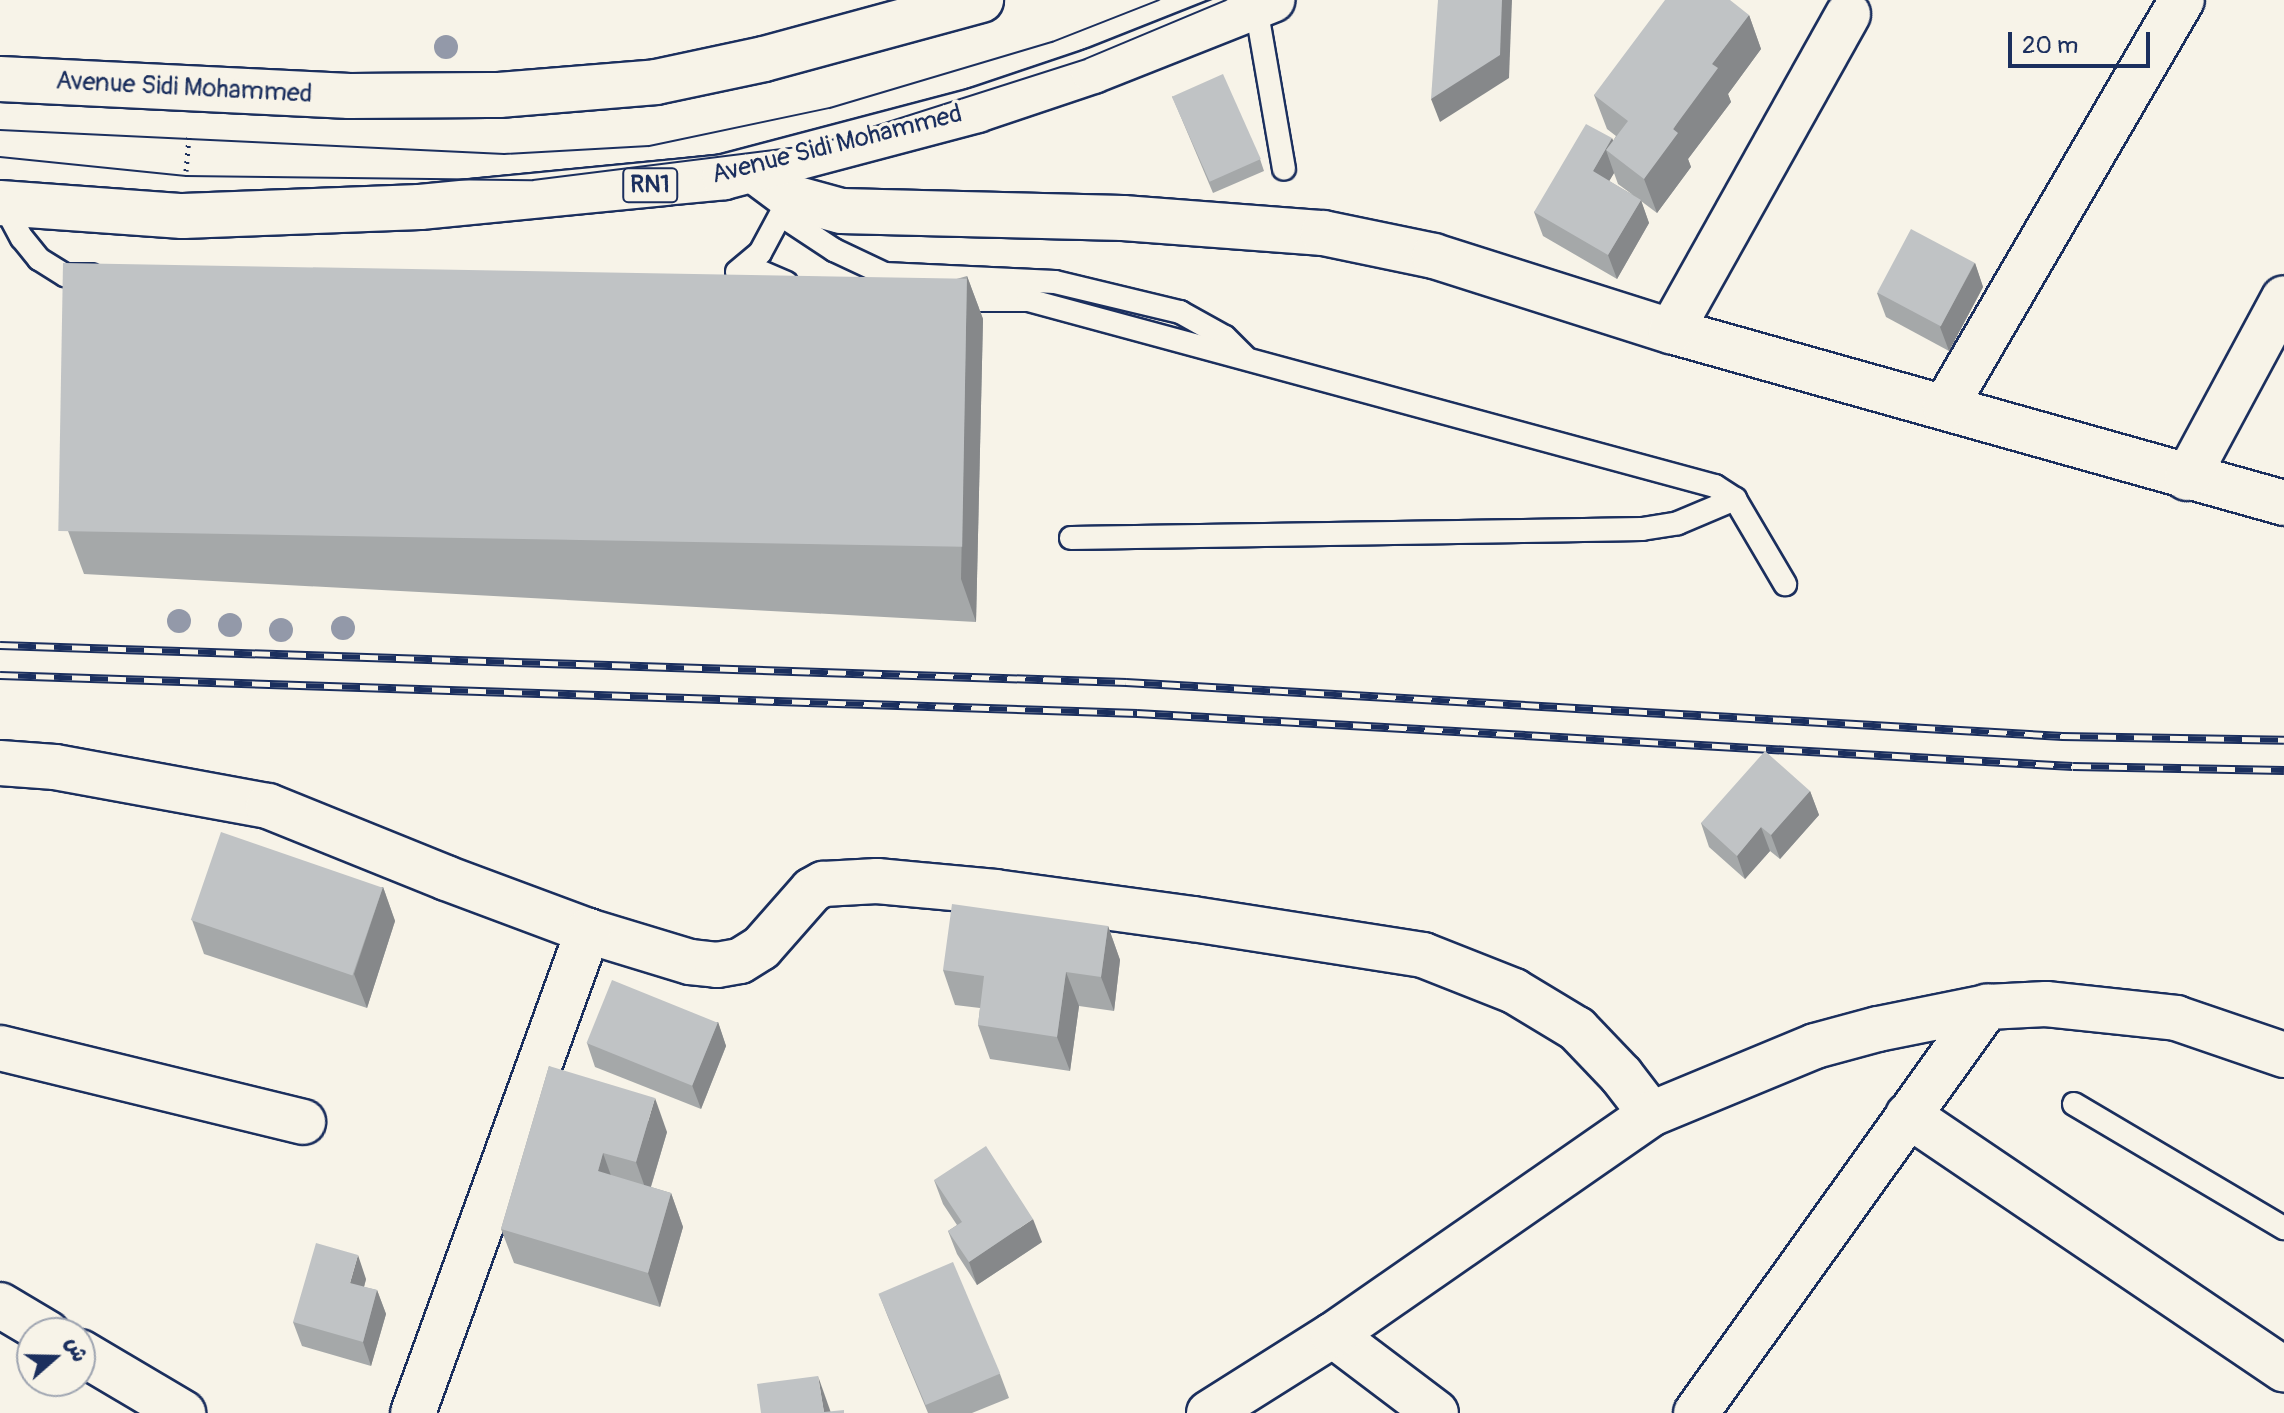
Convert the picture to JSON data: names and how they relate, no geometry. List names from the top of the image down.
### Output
{
  "streets": {
    "street": ["Avenue Sidi Mohammed", "RN1"]
  },
  "scale_bar": "20 m",
  "north": "right"
}
